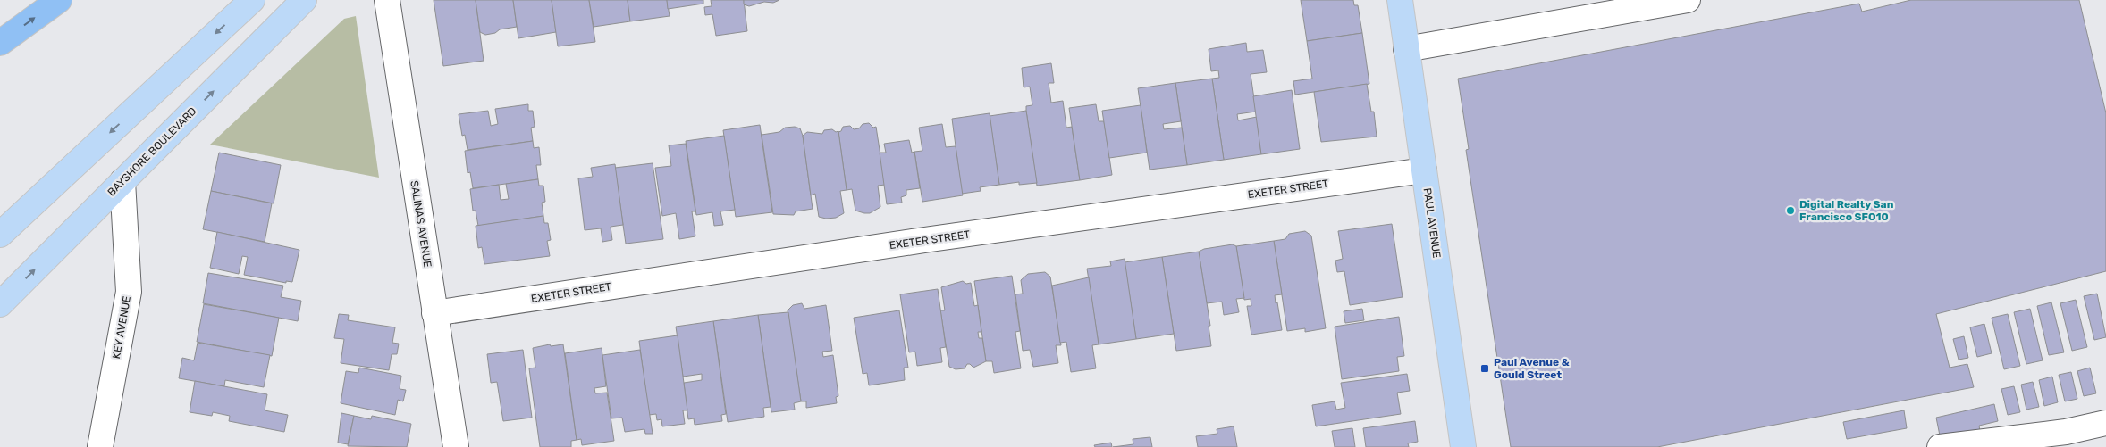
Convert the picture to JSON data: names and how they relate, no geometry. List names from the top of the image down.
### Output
{
  "streets": {
    "main road": ["BAYSHORE BOULEVARD", "PAUL AVENUE"],
    "street": ["EXETER STREET", "SALINAS AVENUE", "KEY AVENUE"]
  },
  "crossings": [
    ["BAYSHORE BOULEVARD", "KEY AVENUE"],
    ["EXETER STREET", "PAUL AVENUE"],
    ["EXETER STREET", "SALINAS AVENUE"]
  ],
  "places": {
    "other": ["Digital Realty San Francisco SFO10"],
    "transit": ["Paul Avenue & Gould Street"]
  }
}
